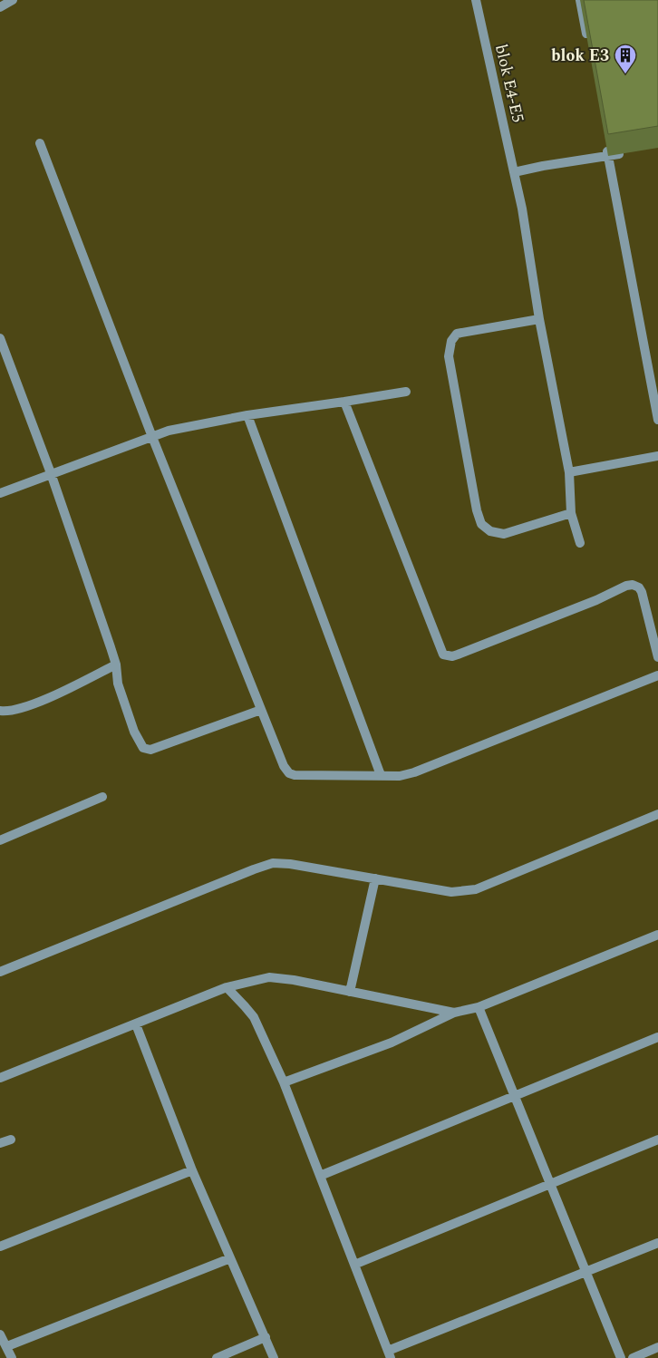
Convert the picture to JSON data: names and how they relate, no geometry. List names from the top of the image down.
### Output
{
  "streets": {
    "street": ["blok E4-E5"]
  },
  "places": {
    "building": ["blok E3"]
  }
}
